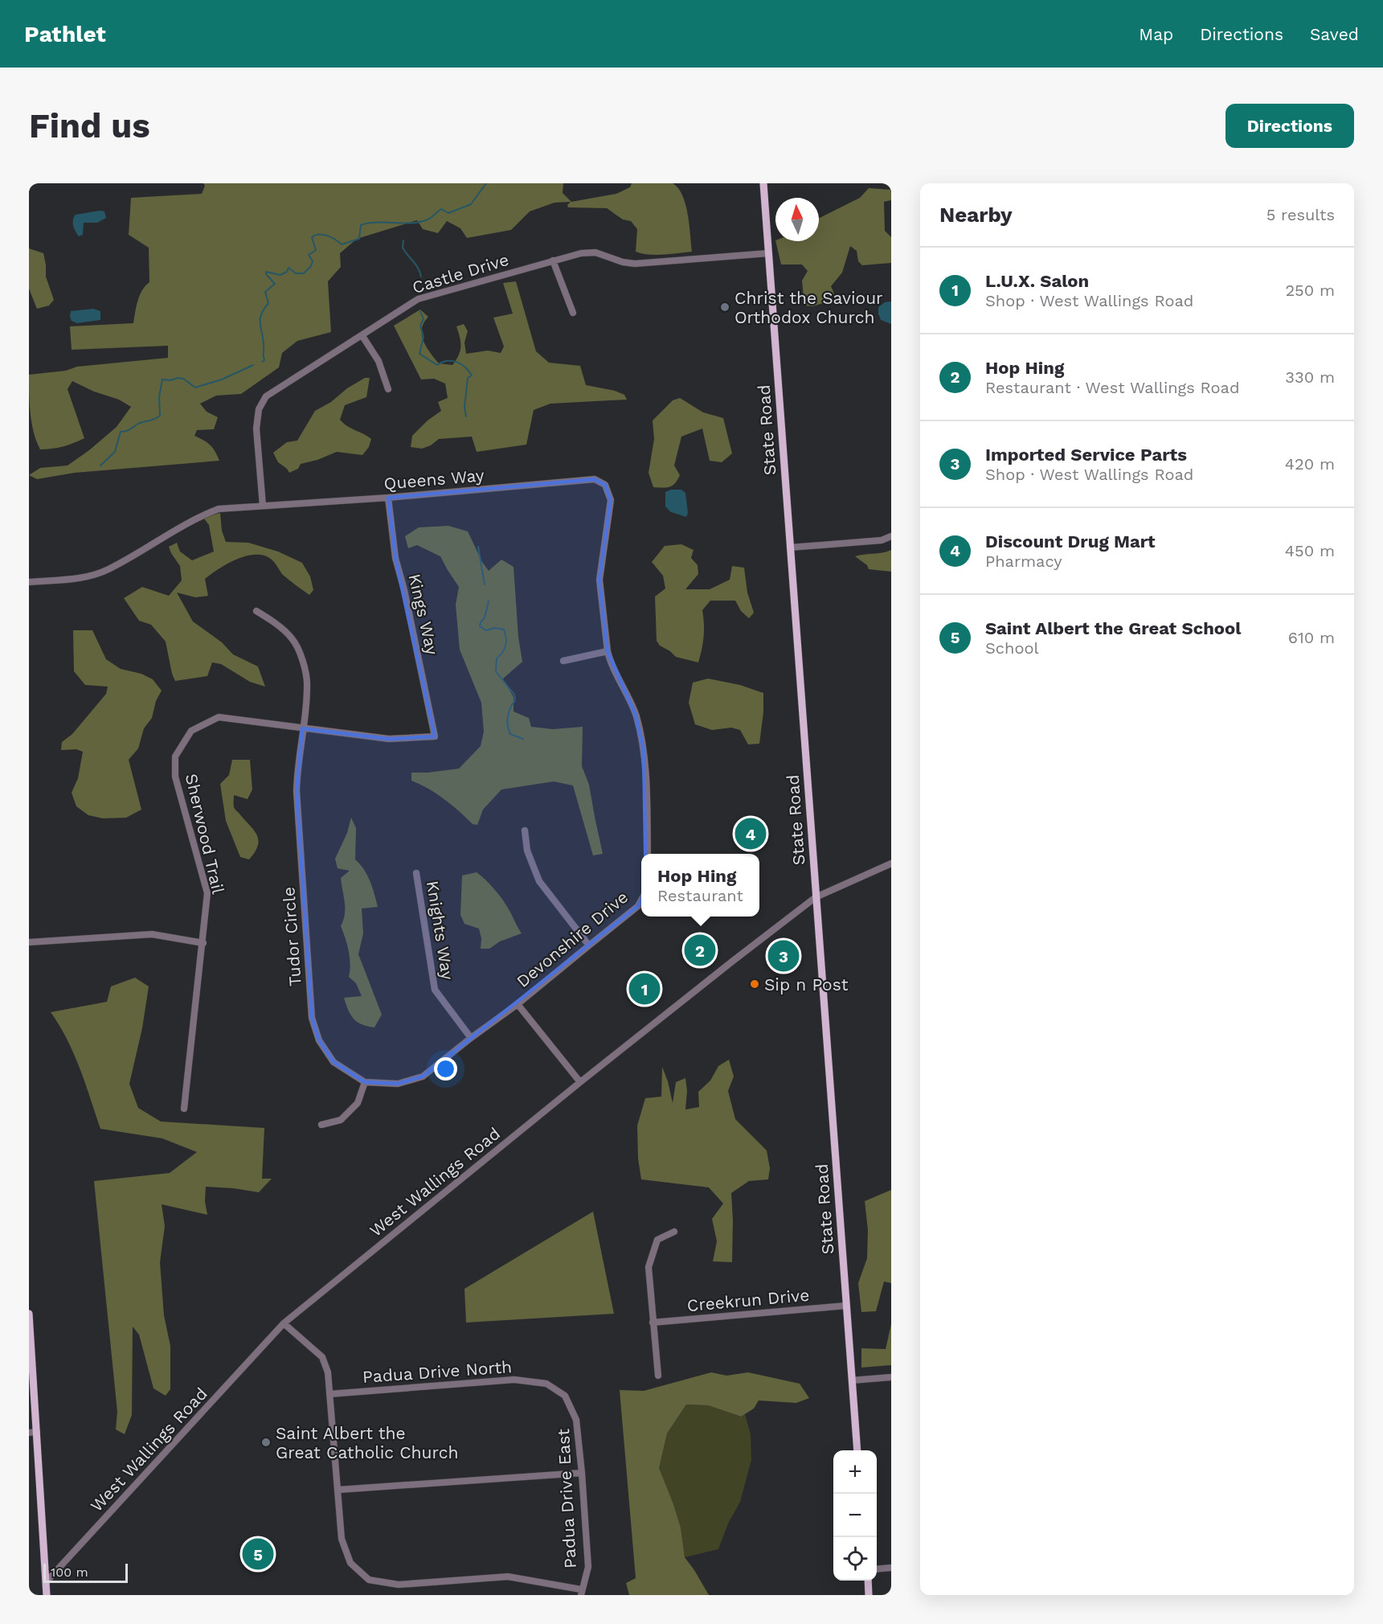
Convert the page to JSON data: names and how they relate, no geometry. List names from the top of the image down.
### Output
{
  "streets": {
    "main road": ["State Road"],
    "street": [
      "Castle Drive",
      "Queens Way",
      "Kings Way",
      "Sherwood Trail",
      "Knights Way",
      "Tudor Circle",
      "Devonshire Drive",
      "West Wallings Road",
      "Creekrun Drive",
      "Padua Drive North",
      "Padua Drive East"
    ]
  },
  "crossings": [
    ["Castle Drive", "State Road"],
    ["Castle Drive", "Queens Way"],
    ["State Road", "West Wallings Road"],
    ["State Road", "Creekrun Drive"],
    ["Queens Way", "Kings Way"],
    ["Kings Way", "Sherwood Trail"],
    ["Sherwood Trail", "Tudor Circle"],
    ["Knights Way", "Tudor Circle"],
    ["Tudor Circle", "Devonshire Drive"],
    ["Padua Drive North", "Padua Drive East"]
  ],
  "places": ["Christ the Saviour Orthodox Church", "Sip n Post", "Saint Albert the Great Catholic Church"],
  "scale_bar": "100 m",
  "north": "top",
  "page": {
    "header": "Pathlet",
    "nav": ["Map", "Directions", "Saved"],
    "buttons": "Directions",
    "title": "Find us",
    "heading": ["Nearby", "5 results"],
    "list": [
      {
        "mark": "1",
        "name": "L.U.X. Salon",
        "note": "Shop · West Wallings Road",
        "value": "250 m"
      },
      {
        "mark": "2",
        "name": "Hop Hing",
        "note": "Restaurant · West Wallings Road",
        "value": "330 m"
      },
      {
        "mark": "3",
        "name": "Imported Service Parts",
        "note": "Shop · West Wallings Road",
        "value": "420 m"
      },
      {
        "mark": "4",
        "name": "Discount Drug Mart",
        "note": "Pharmacy",
        "value": "450 m"
      },
      {
        "mark": "5",
        "name": "Saint Albert the Great School",
        "note": "School",
        "value": "610 m"
      }
    ],
    "pins": [
      "4",
      "2",
      "3",
      "1",
      "5"
    ],
    "popup": ["Hop Hing", "Restaurant"],
    "map_buttons": ["+", "−"],
    "scale": "100 m"
  }
}
